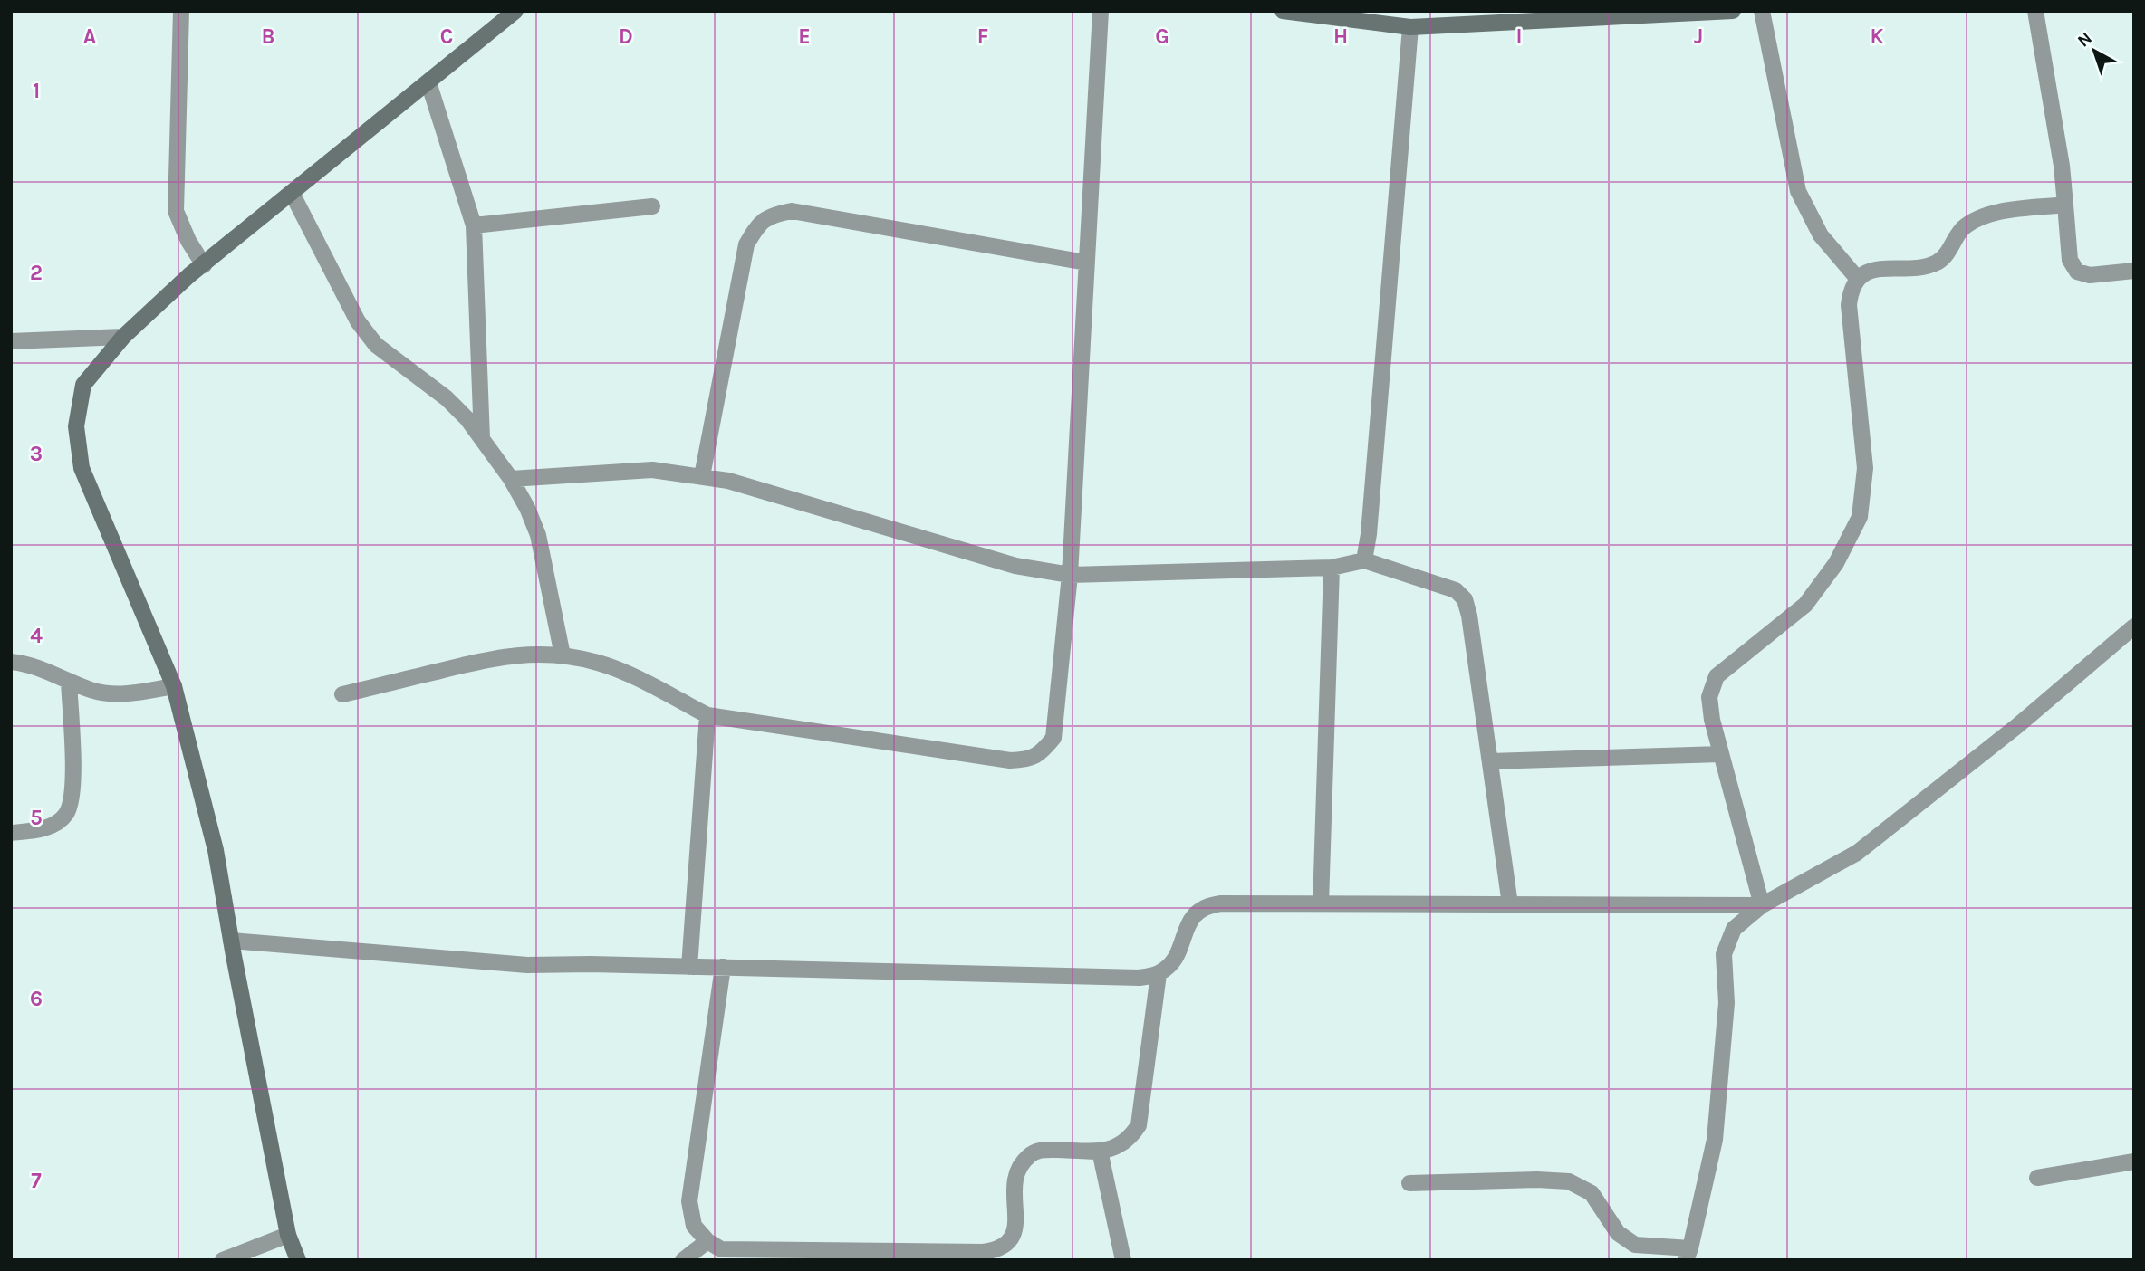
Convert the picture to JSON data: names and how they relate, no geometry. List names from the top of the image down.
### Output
{
  "north": "top left",
  "grid": {
    "columns": [
      "A",
      "B",
      "C",
      "D",
      "E",
      "F",
      "G",
      "H",
      "I",
      "J",
      "K"
    ],
    "rows": [
      "1",
      "2",
      "3",
      "4",
      "5",
      "6",
      "7"
    ]
  }
}
